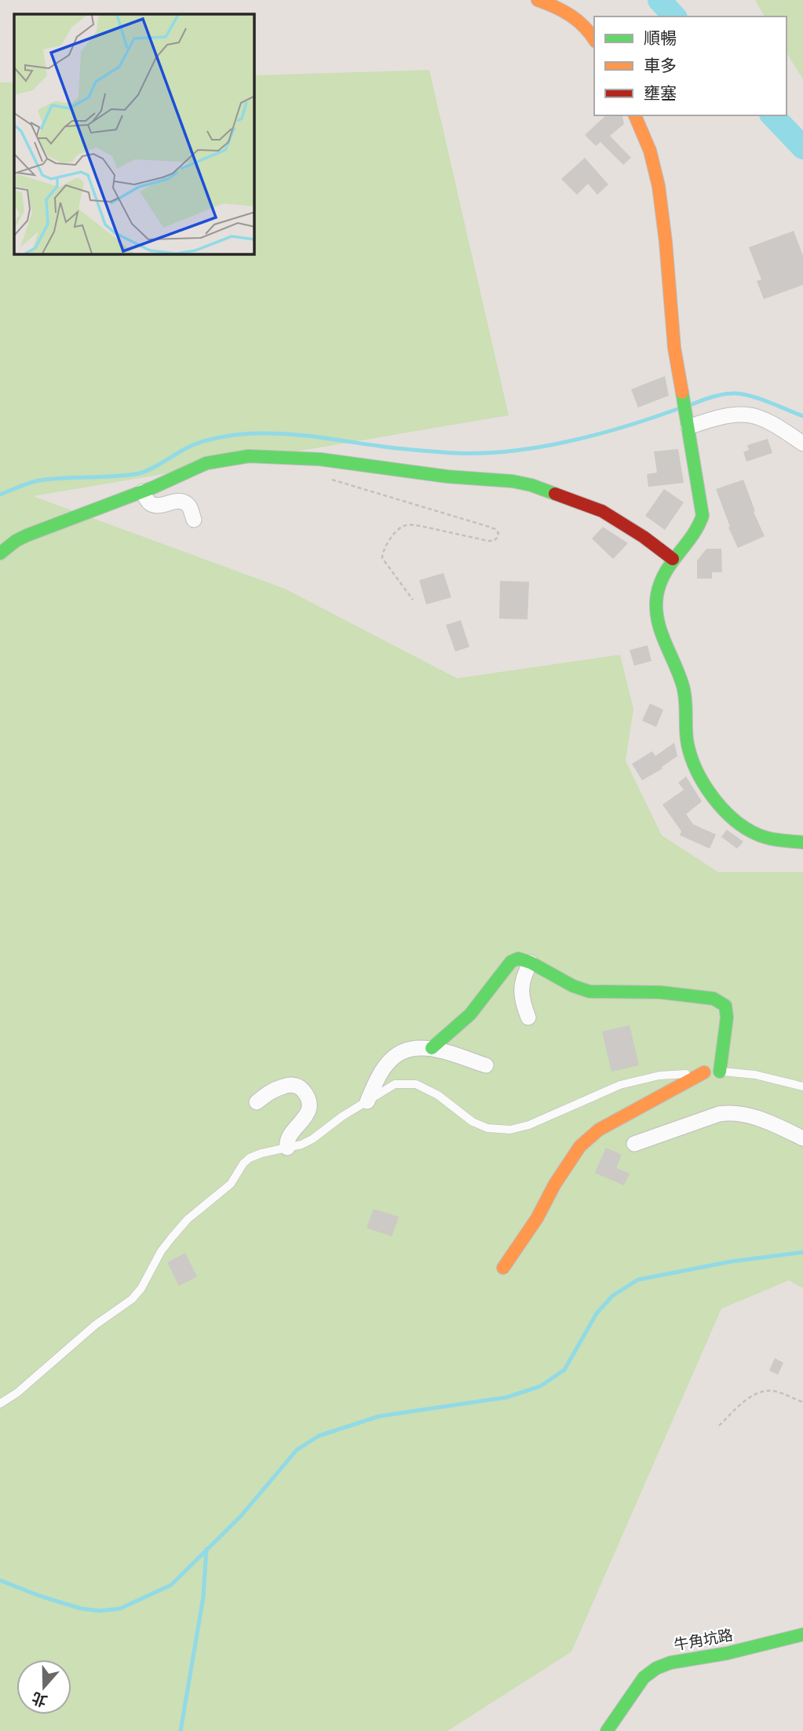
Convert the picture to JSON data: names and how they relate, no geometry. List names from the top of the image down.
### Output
{
  "streets": {
    "street": ["牛角坑路"]
  },
  "legend": ["順暢", "車多", "壅塞"],
  "north": "bottom"
}
